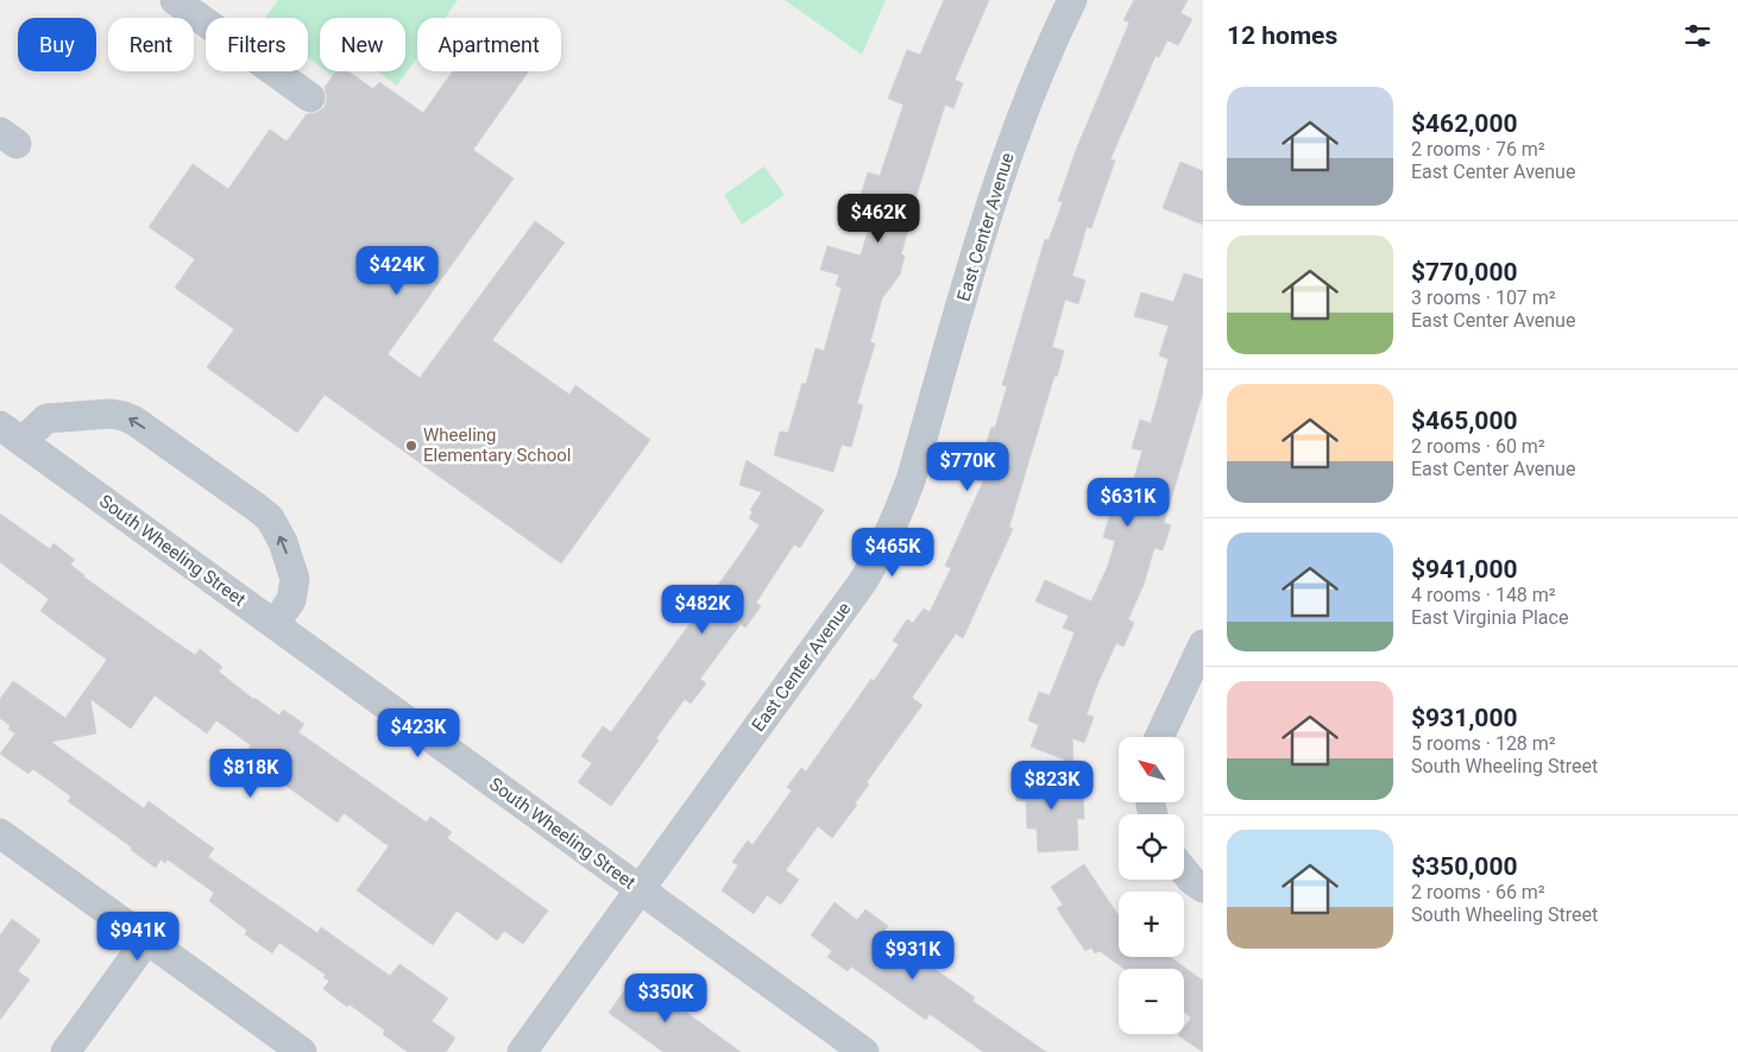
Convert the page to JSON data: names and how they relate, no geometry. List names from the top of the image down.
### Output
{
  "streets": {
    "street": ["East Center Avenue", "South Wheeling Street"]
  },
  "crossings": [
    ["East Center Avenue", "South Wheeling Street"]
  ],
  "places": ["Wheeling Elementary School"],
  "north": "top left",
  "page": {
    "heading": "12 homes",
    "chip": [
      "Buy",
      "Rent",
      "Filters",
      "New",
      "Apartment"
    ],
    "list": [
      {
        "name": "$462,000",
        "note": "2 rooms · 76 m² · East Center Avenue"
      },
      {
        "name": "$770,000",
        "note": "3 rooms · 107 m² · East Center Avenue"
      },
      {
        "name": "$465,000",
        "note": "2 rooms · 60 m² · East Center Avenue"
      },
      {
        "name": "$941,000",
        "note": "4 rooms · 148 m² · East Virginia Place"
      },
      {
        "name": "$931,000",
        "note": "5 rooms · 128 m² · South Wheeling Street"
      },
      {
        "name": "$350,000",
        "note": "2 rooms · 66 m² · South Wheeling Street"
      }
    ],
    "price": [
      "$462K",
      "$424K",
      "$770K",
      "$631K",
      "$465K",
      "$482K",
      "$423K",
      "$818K",
      "$823K",
      "$941K",
      "$931K",
      "$350K"
    ],
    "map_buttons": ["+", "−"]
  }
}
